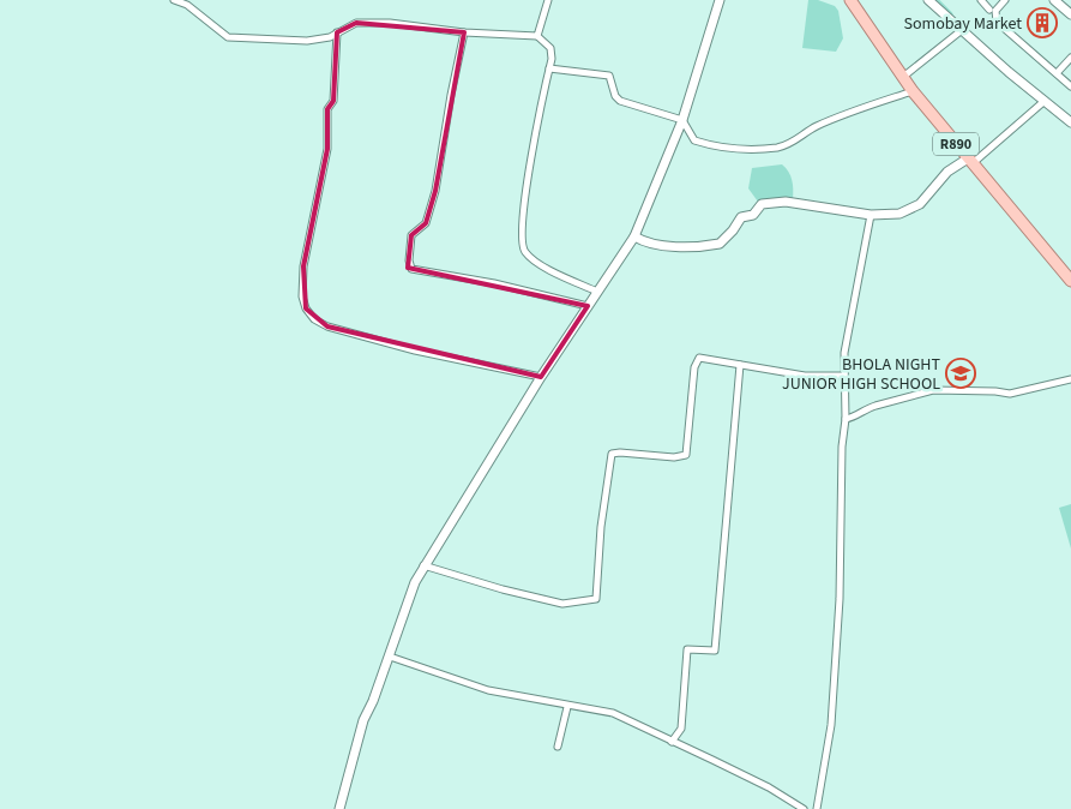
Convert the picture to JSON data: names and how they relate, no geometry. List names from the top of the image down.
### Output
{
  "streets": {
    "main road": ["R890"]
  },
  "places": {
    "building": ["Somobay Market"],
    "school or university": ["BHOLA NIGHT JUNIOR HIGH SCHOOL"]
  }
}
